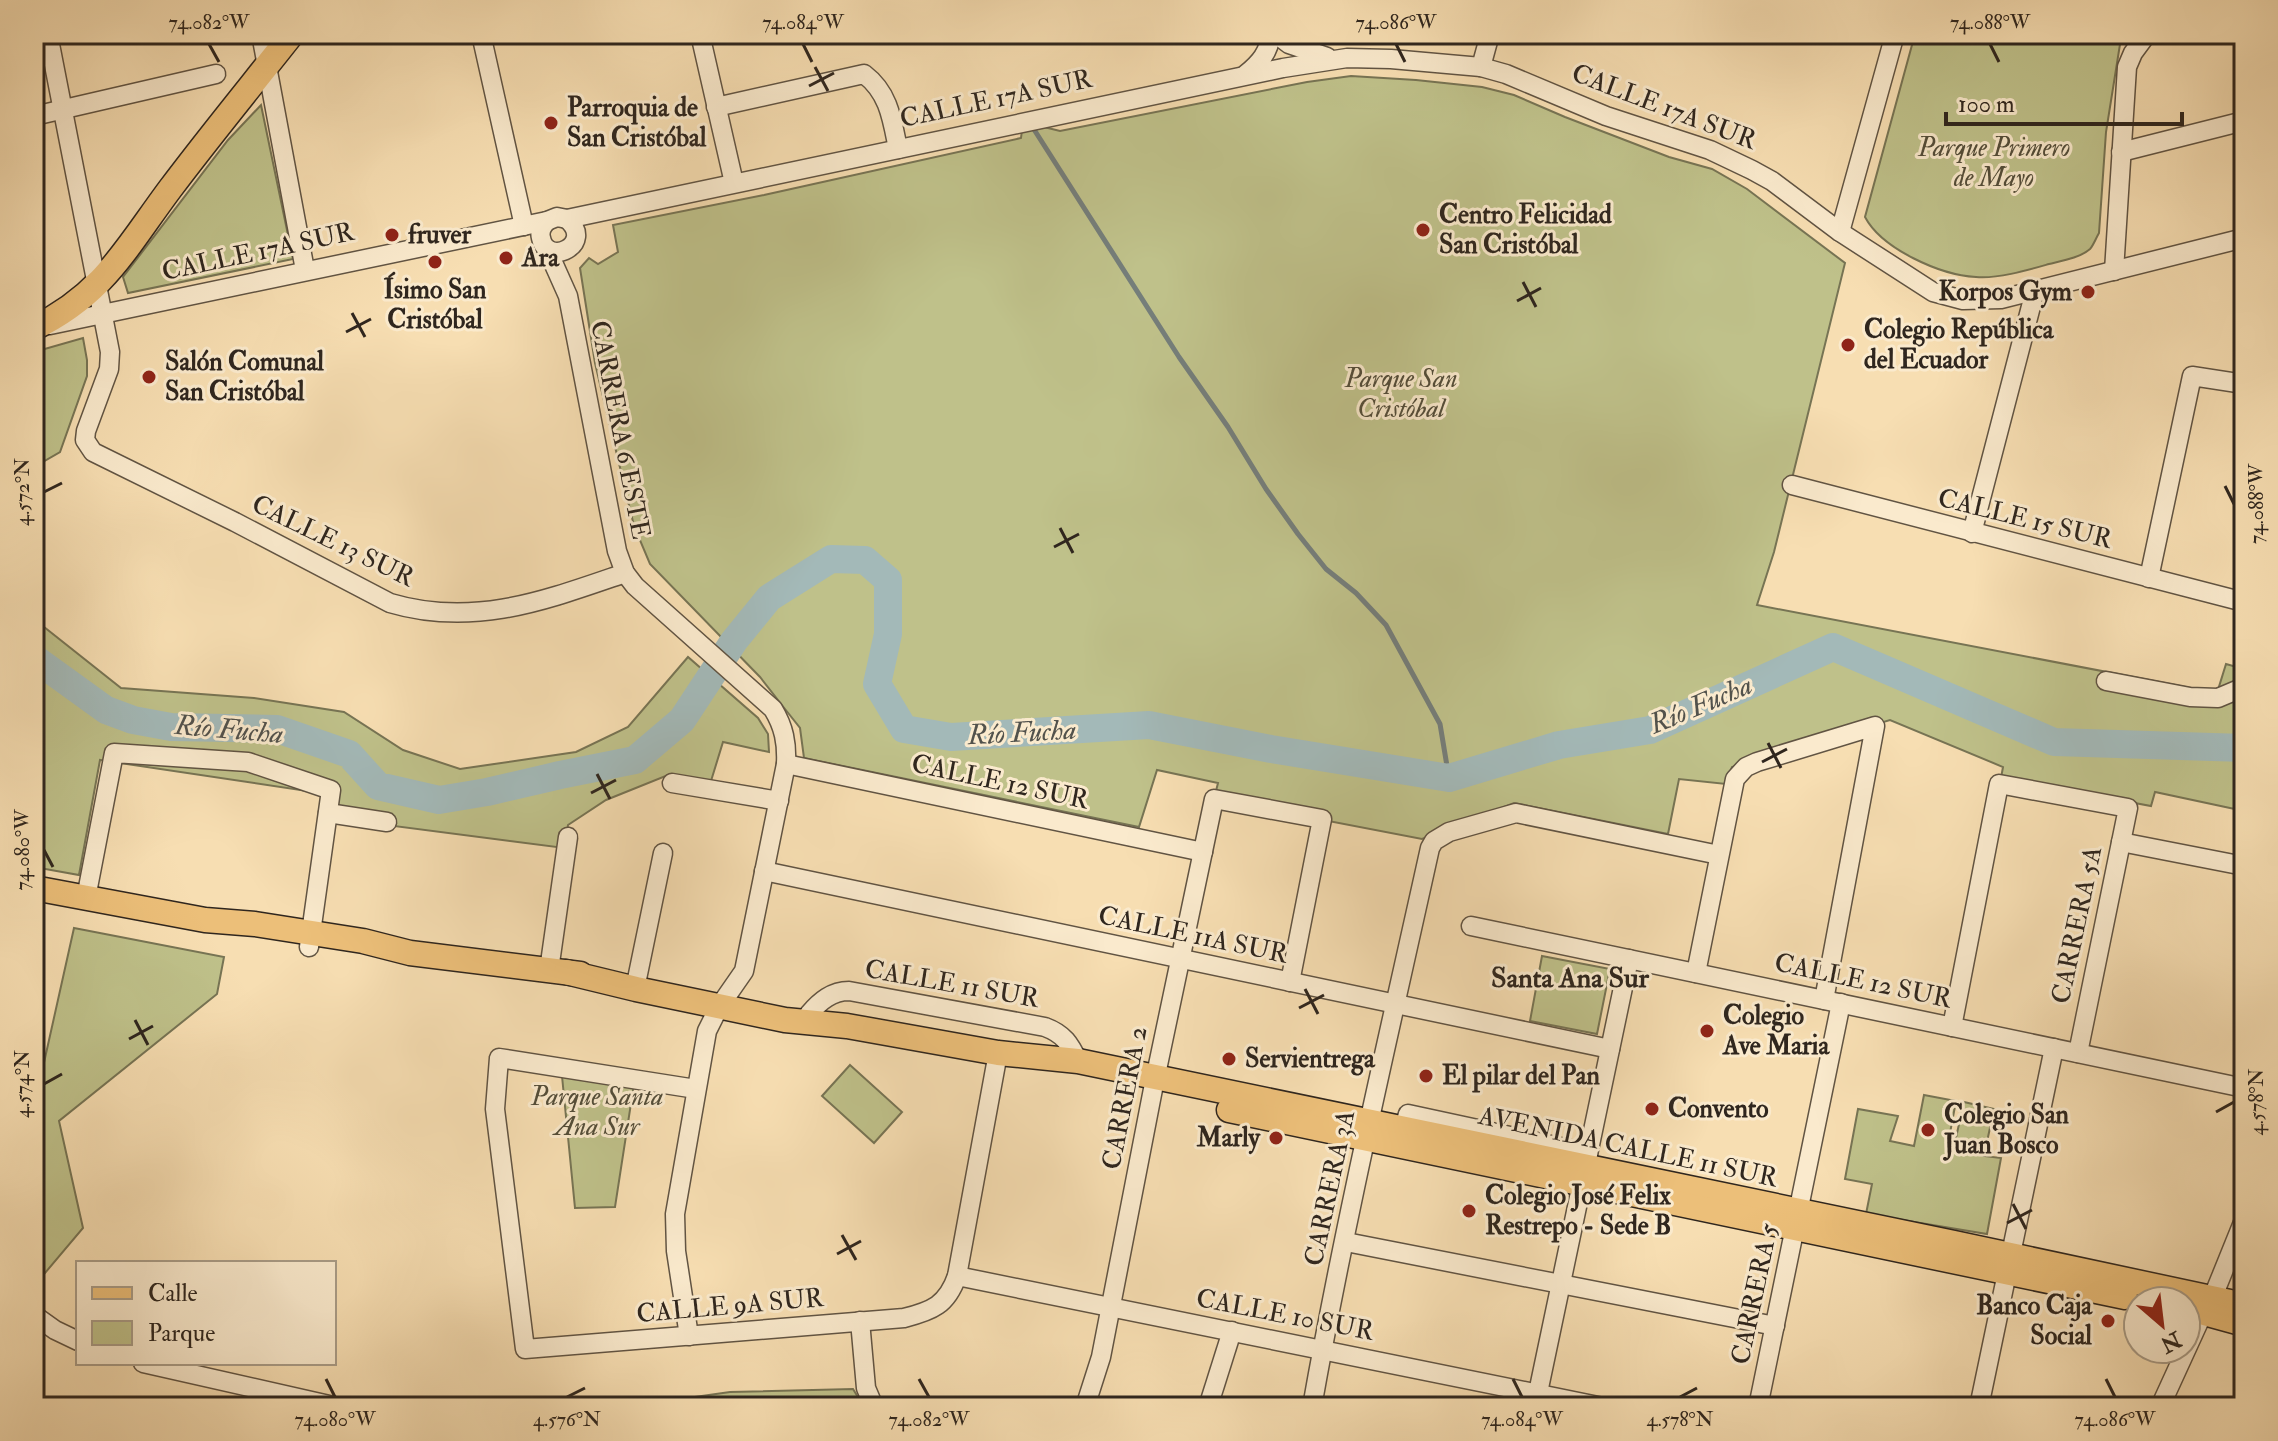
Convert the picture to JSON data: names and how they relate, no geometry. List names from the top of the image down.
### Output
{
  "streets": {
    "main road": ["AVENIDA CALLE 11 SUR"],
    "street": [
      "CALLE 17A SUR",
      "CARRERA 6 ESTE",
      "CALLE 15 SUR",
      "CALLE 13 SUR",
      "CALLE 12 SUR",
      "CARRERA 5A",
      "CALLE 11A SUR",
      "CALLE 11 SUR",
      "CARRERA 2",
      "CARRERA 3A",
      "CARRERA 5",
      "CALLE 9A SUR",
      "CALLE 10 SUR"
    ]
  },
  "crossings": [
    ["CALLE 17A SUR", "CARRERA 6 ESTE"],
    ["CALLE 17A SUR", "CALLE 13 SUR"],
    ["CARRERA 6 ESTE", "CALLE 13 SUR"],
    ["CALLE 12 SUR", "CARRERA 5A"],
    ["CALLE 12 SUR", "CARRERA 2"],
    ["CALLE 12 SUR", "CARRERA 5"],
    ["CALLE 11A SUR", "CARRERA 2"],
    ["CALLE 11A SUR", "CARRERA 3A"],
    ["CALLE 11 SUR", "AVENIDA CALLE 11 SUR"],
    ["CARRERA 2", "AVENIDA CALLE 11 SUR"],
    ["CARRERA 2", "CALLE 10 SUR"],
    ["AVENIDA CALLE 11 SUR", "CARRERA 3A"],
    ["AVENIDA CALLE 11 SUR", "CARRERA 5"],
    ["CARRERA 3A", "CARRERA 5"],
    ["CARRERA 3A", "CALLE 10 SUR"],
    ["CALLE 9A SUR", "CALLE 10 SUR"]
  ],
  "districts": ["Santa Ana Sur"],
  "water": ["Río Fucha"],
  "parks": ["Parque Primero de Mayo", "Parque San Cristóbal", "Parque Santa Ana Sur"],
  "places": [
    "Parroquia de San Cristóbal",
    "Centro Felicidad San Cristóbal",
    "fruver",
    "Ara",
    "Ísimo San Cristóbal",
    "Korpos Gym",
    "Colegio República del Ecuador",
    "Salón Comunal San Cristóbal",
    "Colegio Ave Maria",
    "Servientrega",
    "El pilar del Pan",
    "Convento",
    "Colegio San Juan Bosco",
    "Marly",
    "Colegio José Felix Restrepo - Sede B",
    "Banco Caja Social"
  ],
  "legend": ["Calle", "Parque"],
  "scale_bar": "100 m",
  "north": "bottom right",
  "coordinates": [
    "74.082°W",
    "74.084°W",
    "74.086°W",
    "74.088°W",
    "4.572°N",
    "74.080°W",
    "4.574°N",
    "4.578°N",
    "4.576°N"
  ]
}
